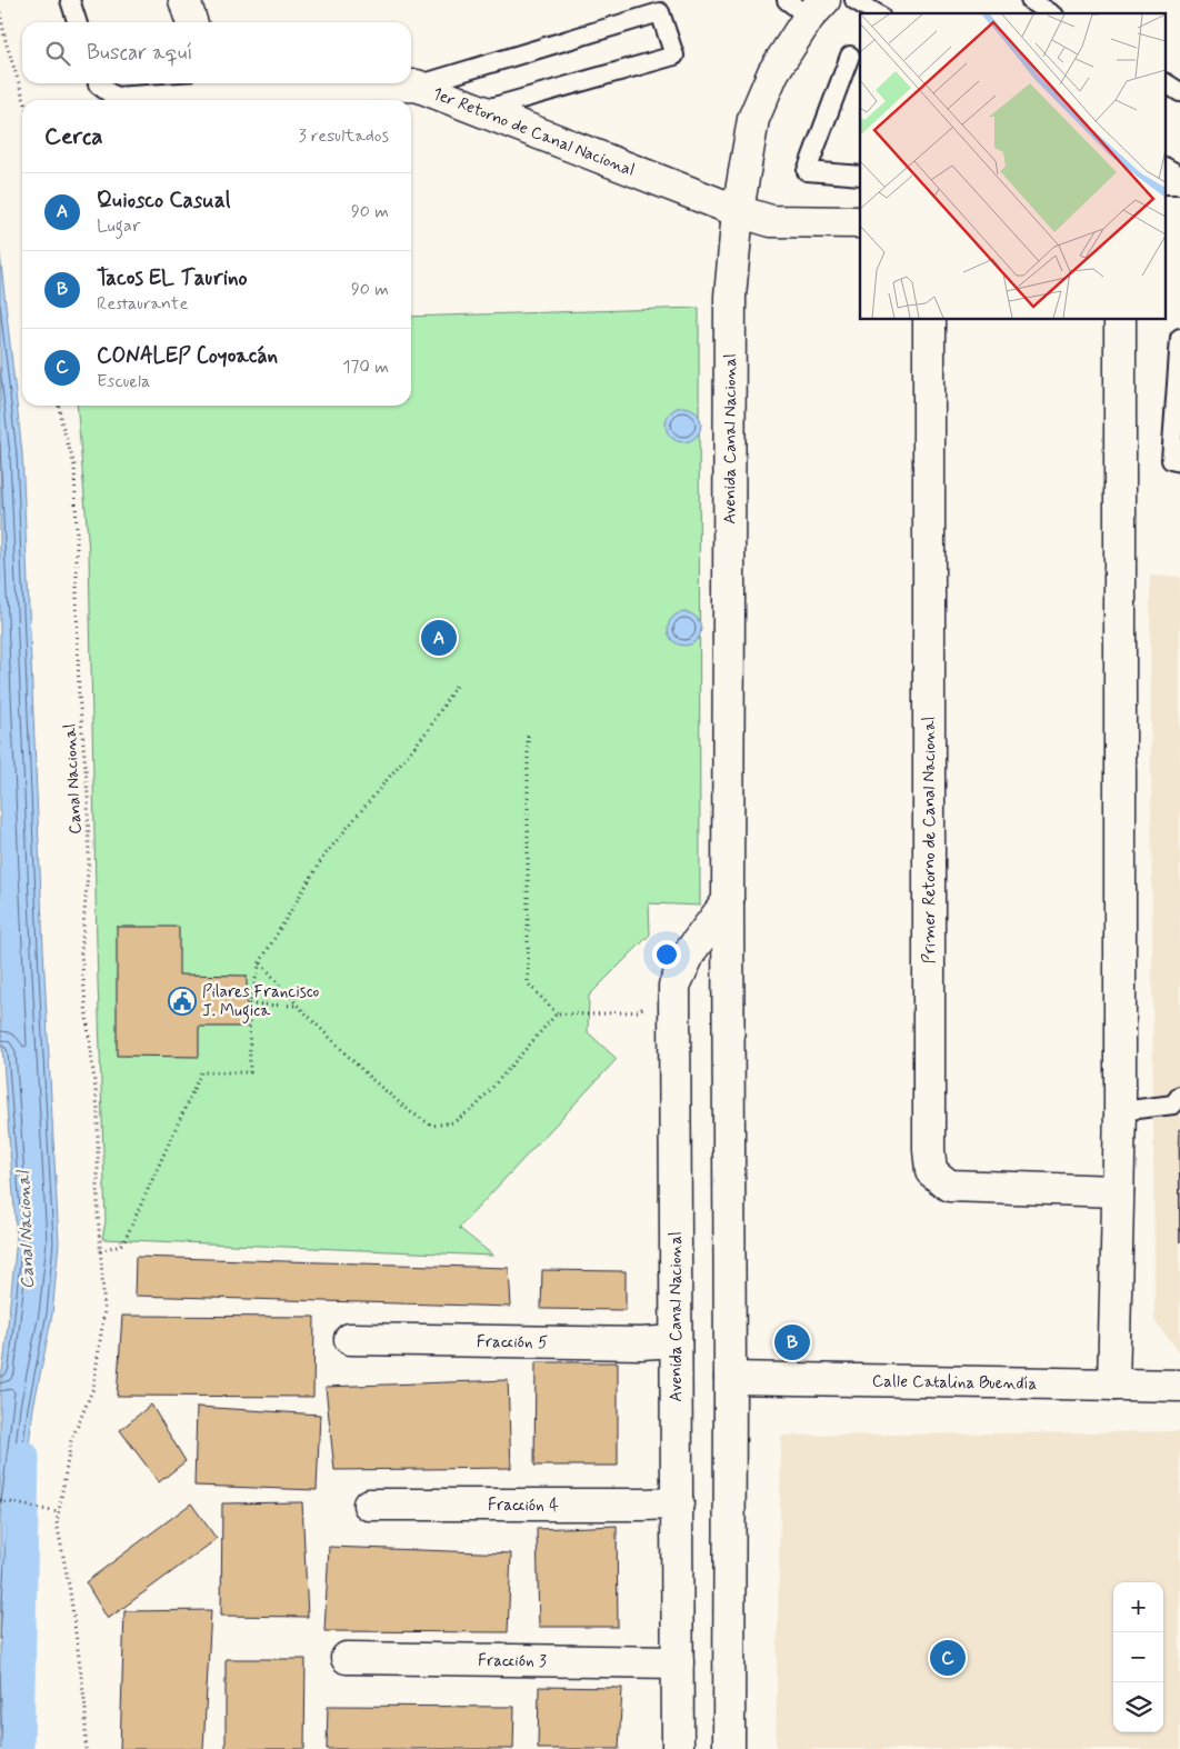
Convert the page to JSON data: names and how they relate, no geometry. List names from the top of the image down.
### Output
{
  "streets": {
    "street": [
      "1er Retorno de Canal Nacional",
      "Avenida Canal Nacional",
      "Primer Retorno de Canal Nacional",
      "Fracción 5",
      "Calle Catalina Buendía",
      "Fracción 4",
      "Fracción 3"
    ],
    "path": ["Canal Nacional"]
  },
  "crossings": [
    ["1er Retorno de Canal Nacional", "Avenida Canal Nacional"],
    ["Avenida Canal Nacional", "Fracción 5"],
    ["Avenida Canal Nacional", "Calle Catalina Buendía"],
    ["Avenida Canal Nacional", "Fracción 4"],
    ["Avenida Canal Nacional", "Fracción 3"]
  ],
  "water": ["Canal Nacional"],
  "places": {
    "public building": ["Pilares Francisco J. Mugica"]
  },
  "page": {
    "search": "Buscar aquí",
    "heading": ["Cerca", "3 resultados"],
    "list": [
      {
        "mark": "A",
        "name": "Quiosco Casual",
        "note": "Lugar",
        "value": "90 m"
      },
      {
        "mark": "B",
        "name": "Tacos EL Taurino",
        "note": "Restaurante",
        "value": "90 m"
      },
      {
        "mark": "C",
        "name": "CONALEP Coyoacán",
        "note": "Escuela",
        "value": "170 m"
      }
    ],
    "pins": ["A", "B", "C"],
    "map_buttons": ["+", "−"]
  }
}
